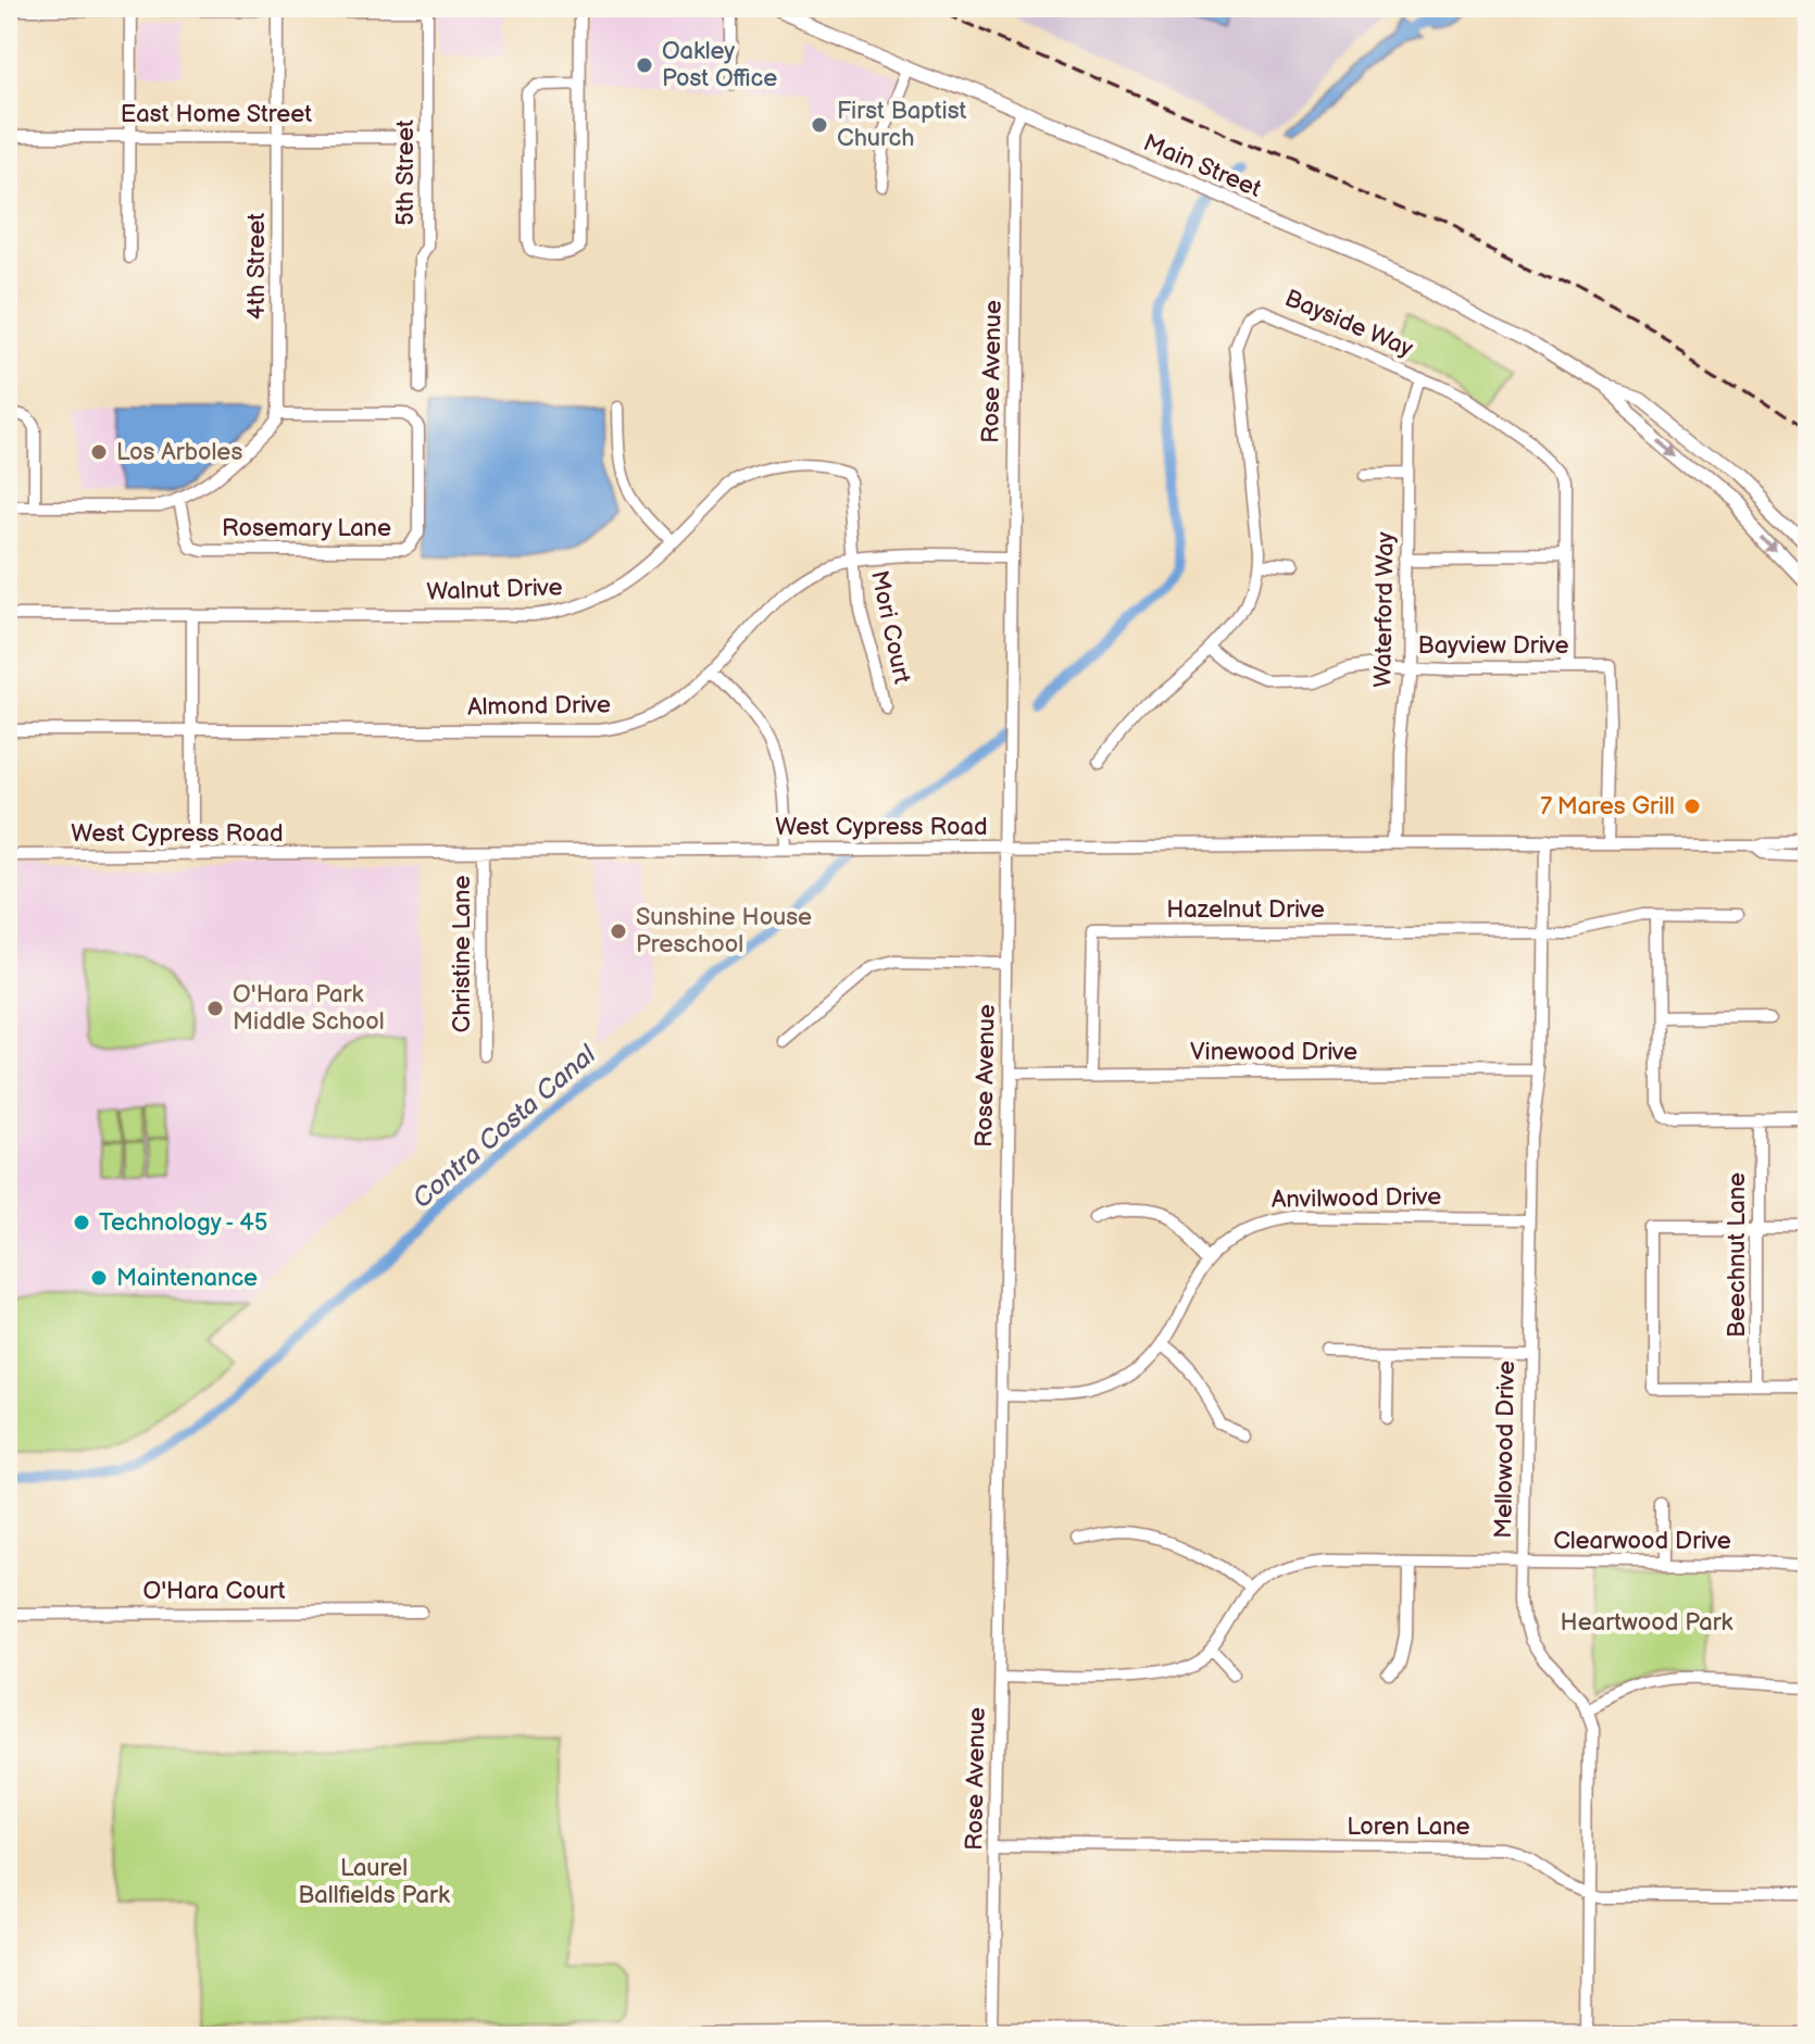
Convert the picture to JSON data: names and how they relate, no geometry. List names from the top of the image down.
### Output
{
  "streets": {
    "main road": ["Main Street"],
    "street": [
      "East Home Street",
      "5th Street",
      "4th Street",
      "Bayside Way",
      "Rose Avenue",
      "Rosemary Lane",
      "Walnut Drive",
      "Waterford Way",
      "Mori Court",
      "Bayview Drive",
      "Almond Drive",
      "West Cypress Road",
      "Hazelnut Drive",
      "Christine Lane",
      "Vinewood Drive",
      "Anvilwood Drive",
      "Beechnut Lane",
      "Mellowood Drive",
      "Clearwood Drive",
      "O'Hara Court",
      "Loren Lane"
    ]
  },
  "crossings": [
    ["East Home Street", "5th Street"],
    ["East Home Street", "4th Street"],
    ["Main Street", "Rose Avenue"],
    ["4th Street", "Rosemary Lane"],
    ["Bayside Way", "Waterford Way"],
    ["Bayside Way", "Bayview Drive"],
    ["Rose Avenue", "Almond Drive"],
    ["Rose Avenue", "West Cypress Road"],
    ["Rose Avenue", "Vinewood Drive"],
    ["Rose Avenue", "Anvilwood Drive"],
    ["Rose Avenue", "Clearwood Drive"],
    ["Rose Avenue", "Loren Lane"],
    ["Walnut Drive", "Mori Court"],
    ["Walnut Drive", "Almond Drive"],
    ["Waterford Way", "Bayview Drive"],
    ["Waterford Way", "West Cypress Road"],
    ["Mori Court", "Almond Drive"],
    ["Bayview Drive", "West Cypress Road"],
    ["West Cypress Road", "Christine Lane"],
    ["West Cypress Road", "Mellowood Drive"],
    ["Hazelnut Drive", "Vinewood Drive"],
    ["Hazelnut Drive", "Mellowood Drive"],
    ["Vinewood Drive", "Mellowood Drive"],
    ["Anvilwood Drive", "Mellowood Drive"],
    ["Mellowood Drive", "Clearwood Drive"],
    ["Mellowood Drive", "Loren Lane"]
  ],
  "water": ["Contra Costa Canal"],
  "parks": ["Heartwood Park", "Laurel Ballfields Park"],
  "places": [
    "Oakley Post Office",
    "First Baptist Church",
    "Los Arboles",
    "7 Mares Grill",
    "Sunshine House Preschool",
    "O'Hara Park Middle School",
    "Technology - 45",
    "Maintenance"
  ]
}
